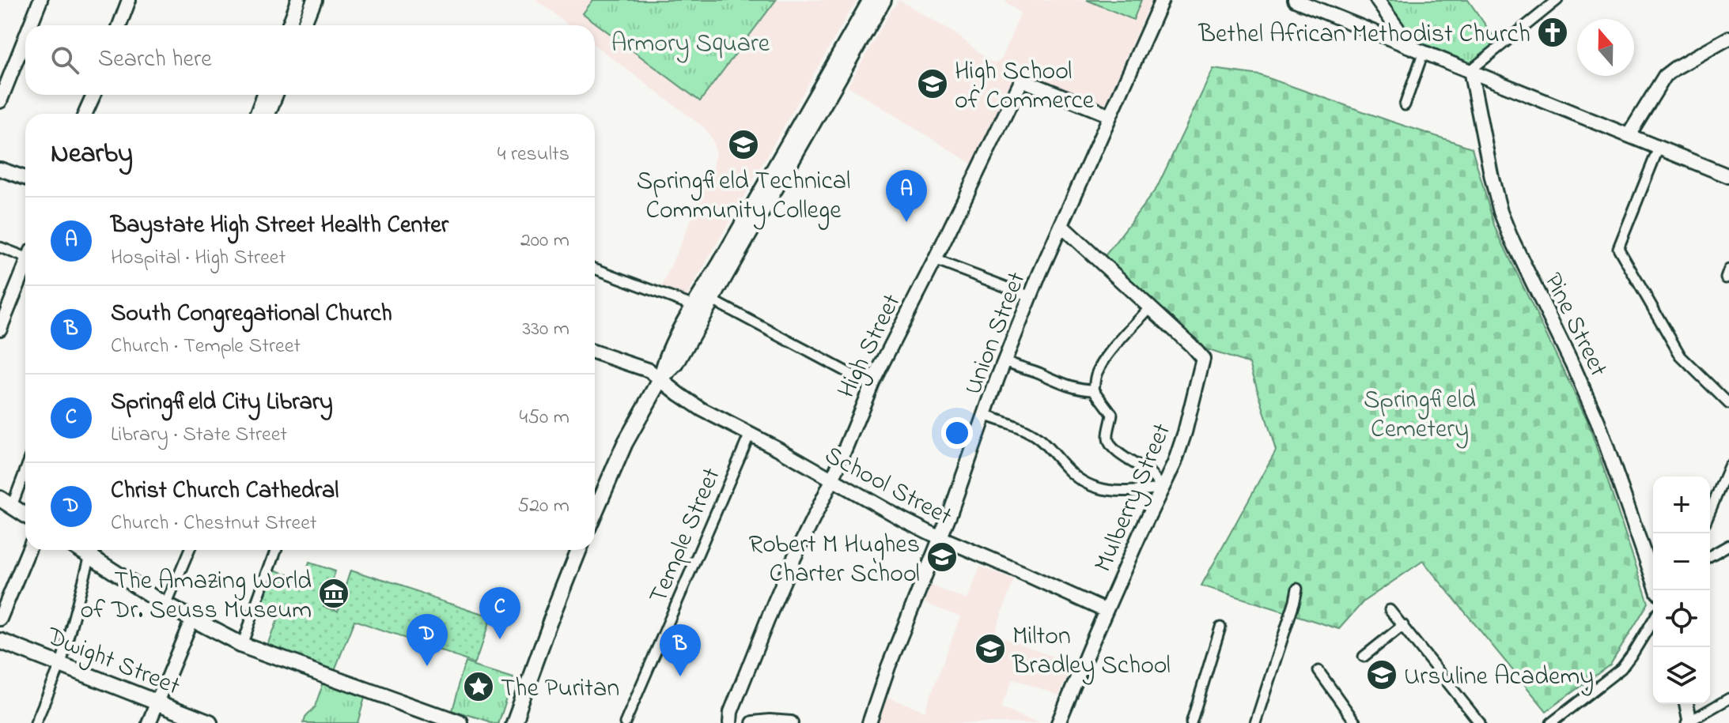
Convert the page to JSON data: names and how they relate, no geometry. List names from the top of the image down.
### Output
{
  "streets": {
    "main road": ["Dwight Street"],
    "street": [
      "Pine Street",
      "Union Street",
      "High Street",
      "School Street",
      "Mulberry Street",
      "Temple Street"
    ]
  },
  "crossings": [
    ["Union Street", "High Street"],
    ["Union Street", "School Street"],
    ["Union Street", "Mulberry Street"],
    ["High Street", "School Street"],
    ["School Street", "Mulberry Street"],
    ["School Street", "Temple Street"]
  ],
  "parks": ["Armory Square", "Springfield Cemetery"],
  "places": {
    "church": ["Bethel African Methodist Church"],
    "school or university": [
      "High School of Commerce",
      "Springfield Technical Community College",
      "Robert M Hughes Charter School",
      "Milton Bradley School",
      "Ursuline Academy"
    ],
    "museum": ["The Amazing World of Dr. Seuss Museum"],
    "place": ["The Puritan"]
  },
  "north": "top",
  "page": {
    "search": "Search here",
    "heading": ["Nearby", "4 results"],
    "pins": [
      "A",
      "C",
      "D",
      "B"
    ],
    "list": [
      {
        "mark": "A",
        "name": "Baystate High Street Health Center",
        "note": "Hospital · High Street",
        "value": "200 m"
      },
      {
        "mark": "B",
        "name": "South Congregational Church",
        "note": "Church · Temple Street",
        "value": "330 m"
      },
      {
        "mark": "C",
        "name": "Springfield City Library",
        "note": "Library · State Street",
        "value": "450 m"
      },
      {
        "mark": "D",
        "name": "Christ Church Cathedral",
        "note": "Church · Chestnut Street",
        "value": "520 m"
      }
    ],
    "map_buttons": ["+", "−"]
  }
}
